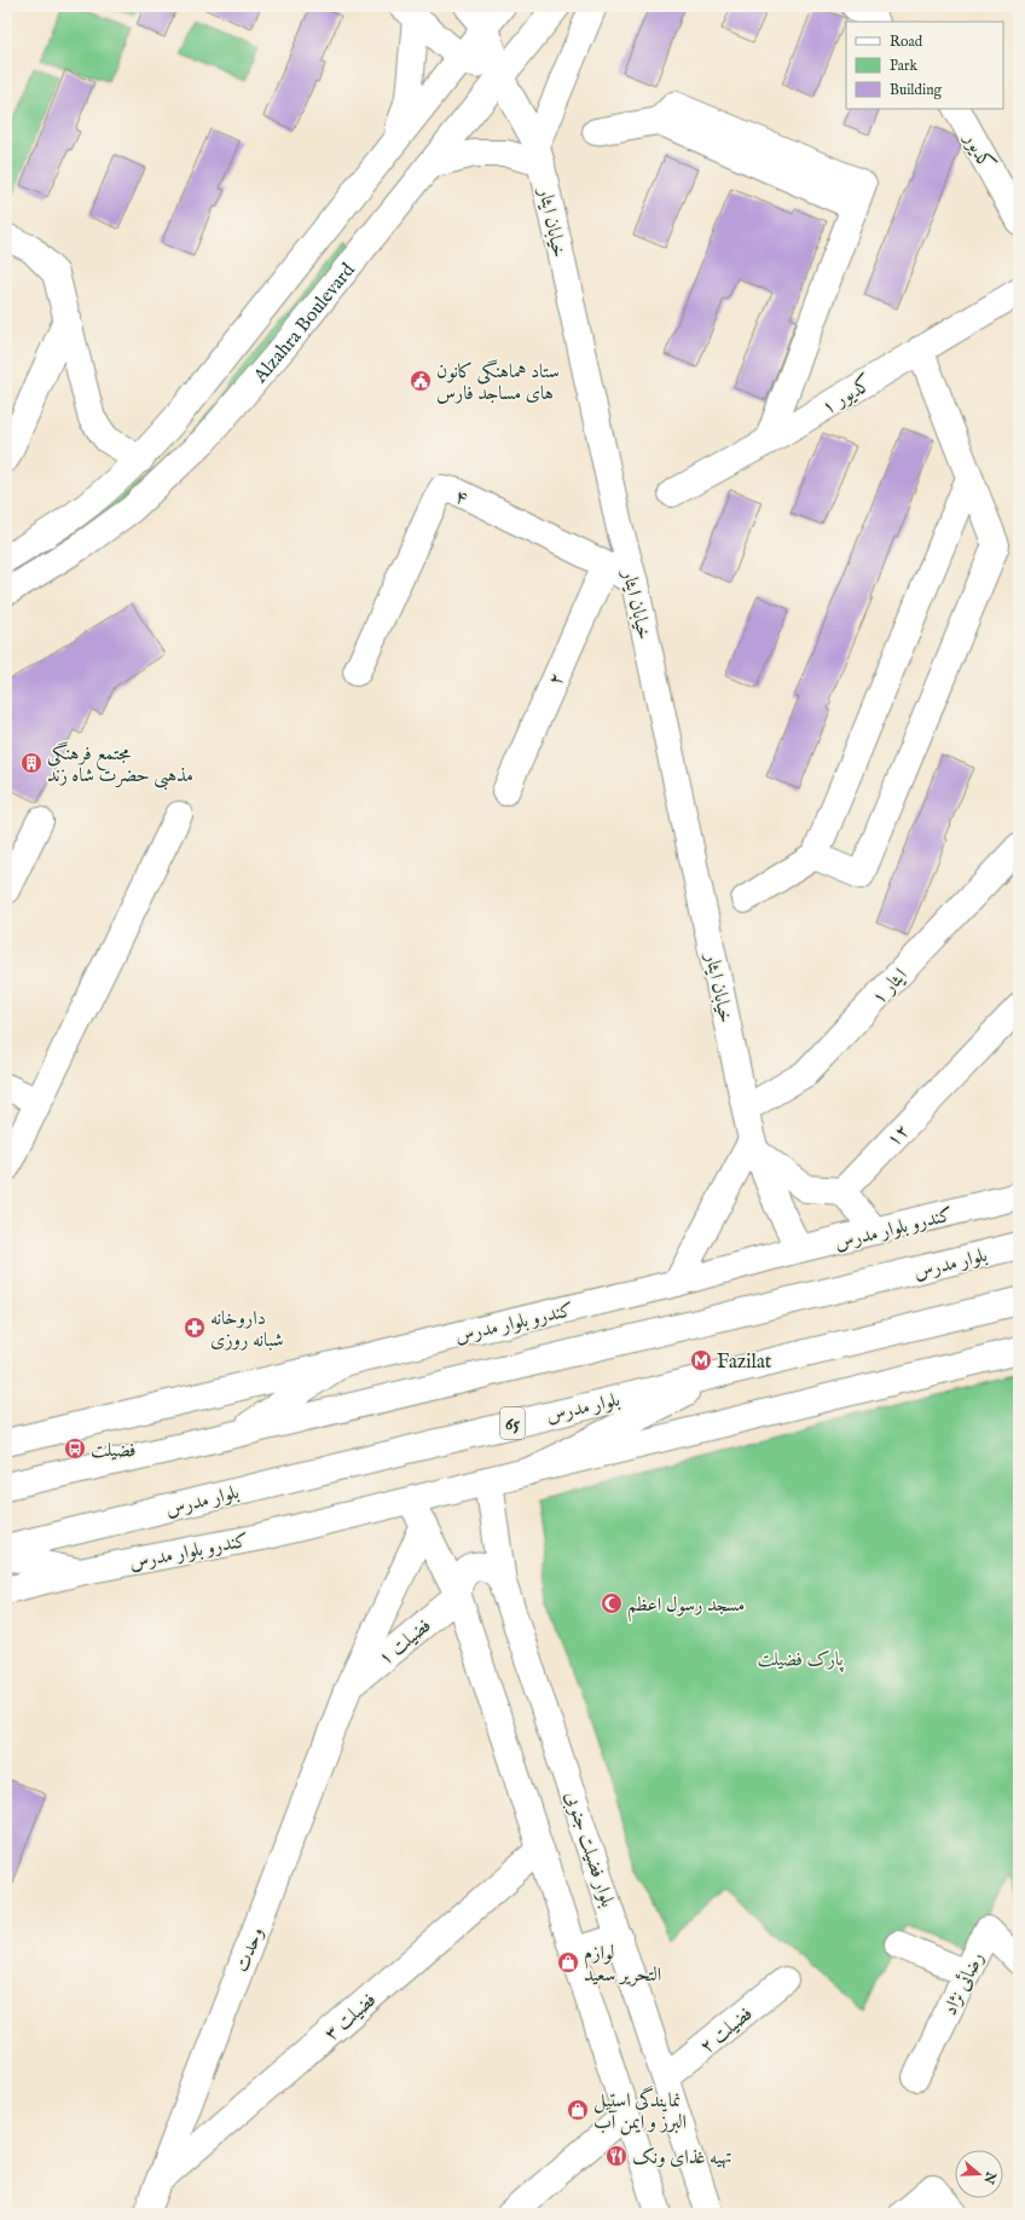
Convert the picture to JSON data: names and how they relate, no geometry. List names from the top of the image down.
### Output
{
  "streets": {
    "main road": [
      "کدیور",
      "خیابان ایثار",
      "Alzahra Boulevard",
      "کدیور ۱",
      "۴",
      "۲",
      "ایثار ۱",
      "۱۲",
      "کندرو بلوار مدرس",
      "بلوار مدرس",
      "65",
      "فضیلت ۱",
      "بلوار فضیلت جنوبی",
      "وحدت",
      "رضائی نژاد",
      "فضیلت ۳",
      "فضیلت ۲"
    ]
  },
  "crossings": [
    ["خیابان ایثار", "Alzahra Boulevard"],
    ["خیابان ایثار", "۴"],
    ["خیابان ایثار", "ایثار ۱"],
    ["خیابان ایثار", "کندرو بلوار مدرس"],
    ["۴", "۲"],
    ["کندرو بلوار مدرس", "بلوار فضیلت جنوبی"],
    ["فضیلت ۱", "وحدت"],
    ["بلوار فضیلت جنوبی", "فضیلت ۲"],
    ["وحدت", "فضیلت ۳"]
  ],
  "parks": ["پارک فضیلت"],
  "places": {
    "public building": ["ستاد هماهنگی کانون های مساجد فارس"],
    "building": ["مجتمع فرهنگی مذهبی حضرت شاه زند"],
    "pharmacy": ["داروخانه شبانه روزی"],
    "metro station": ["Fazilat"],
    "bus stop": ["فضیلت"],
    "mosque": ["مسجد رسول اعظم"],
    "shop": ["لوازم التحریر سعید", "نمایندگی استيل البرز و ایمن آب"],
    "restaurant": ["تهیه غذای ونک"]
  },
  "legend": ["Road", "Park", "Building"],
  "north": "right"
}
